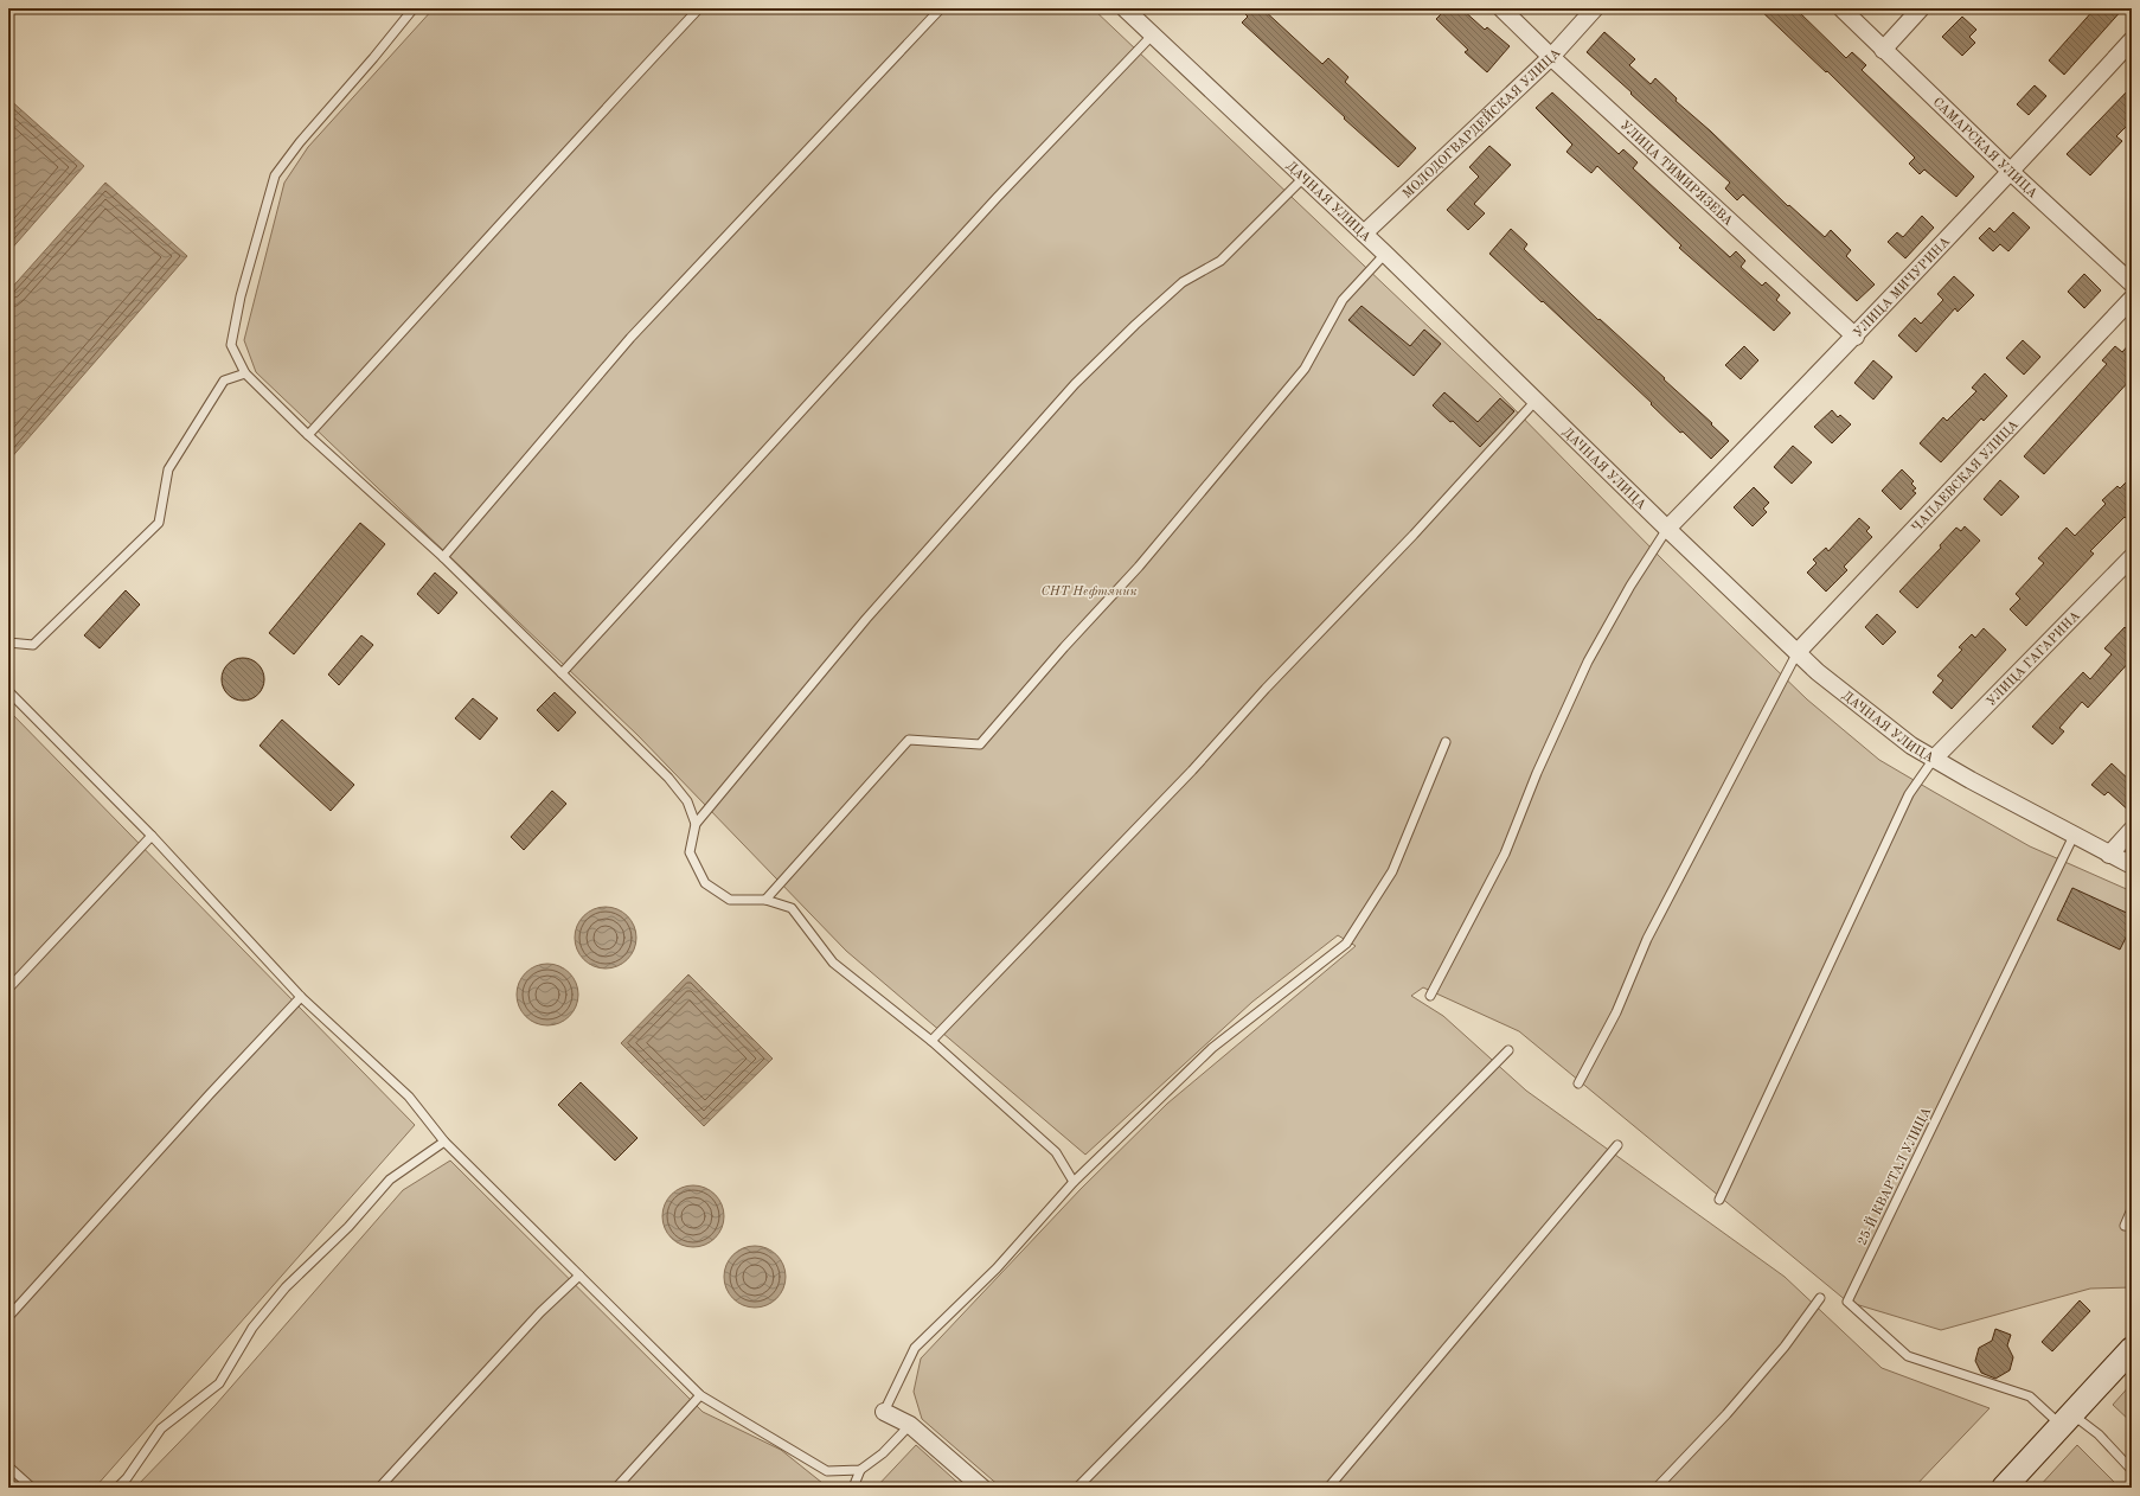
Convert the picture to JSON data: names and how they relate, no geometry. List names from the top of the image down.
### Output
{
  "streets": {
    "street": [
      "МОЛОДОГВАРДЕЙСКАЯ УЛИЦА",
      "САМАРСКАЯ УЛИЦА",
      "УЛИЦА ТИМИРЯЗЕВА",
      "ДАЧНАЯ УЛИЦА",
      "УЛИЦА МИЧУРИНА",
      "ЧАПАЕВСКАЯ УЛИЦА",
      "УЛИЦА ГАГАРИНА"
    ],
    "lane": ["25-Й КВАРТАЛ УЛИЦА"]
  },
  "crossings": [
    ["МОЛОДОГВАРДЕЙСКАЯ УЛИЦА", "УЛИЦА ТИМИРЯЗЕВА"],
    ["МОЛОДОГВАРДЕЙСКАЯ УЛИЦА", "ДАЧНАЯ УЛИЦА"],
    ["САМАРСКАЯ УЛИЦА", "УЛИЦА МИЧУРИНА"],
    ["УЛИЦА ТИМИРЯЗЕВА", "УЛИЦА МИЧУРИНА"],
    ["ДАЧНАЯ УЛИЦА", "УЛИЦА МИЧУРИНА"],
    ["ДАЧНАЯ УЛИЦА", "ЧАПАЕВСКАЯ УЛИЦА"],
    ["ДАЧНАЯ УЛИЦА", "УЛИЦА ГАГАРИНА"],
    ["ДАЧНАЯ УЛИЦА", "25-Й КВАРТАЛ УЛИЦА"]
  ],
  "parks": ["СНТ Нефтяник"]
}
